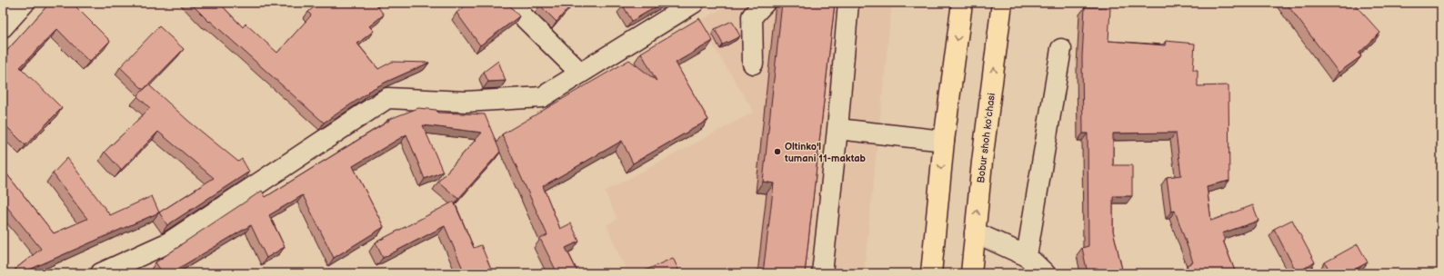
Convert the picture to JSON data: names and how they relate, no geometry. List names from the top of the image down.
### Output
{
  "streets": {
    "main road": ["Bobur shoh koʻchasi"]
  },
  "places": ["Oltinko'l tumani 11-maktab"]
}
